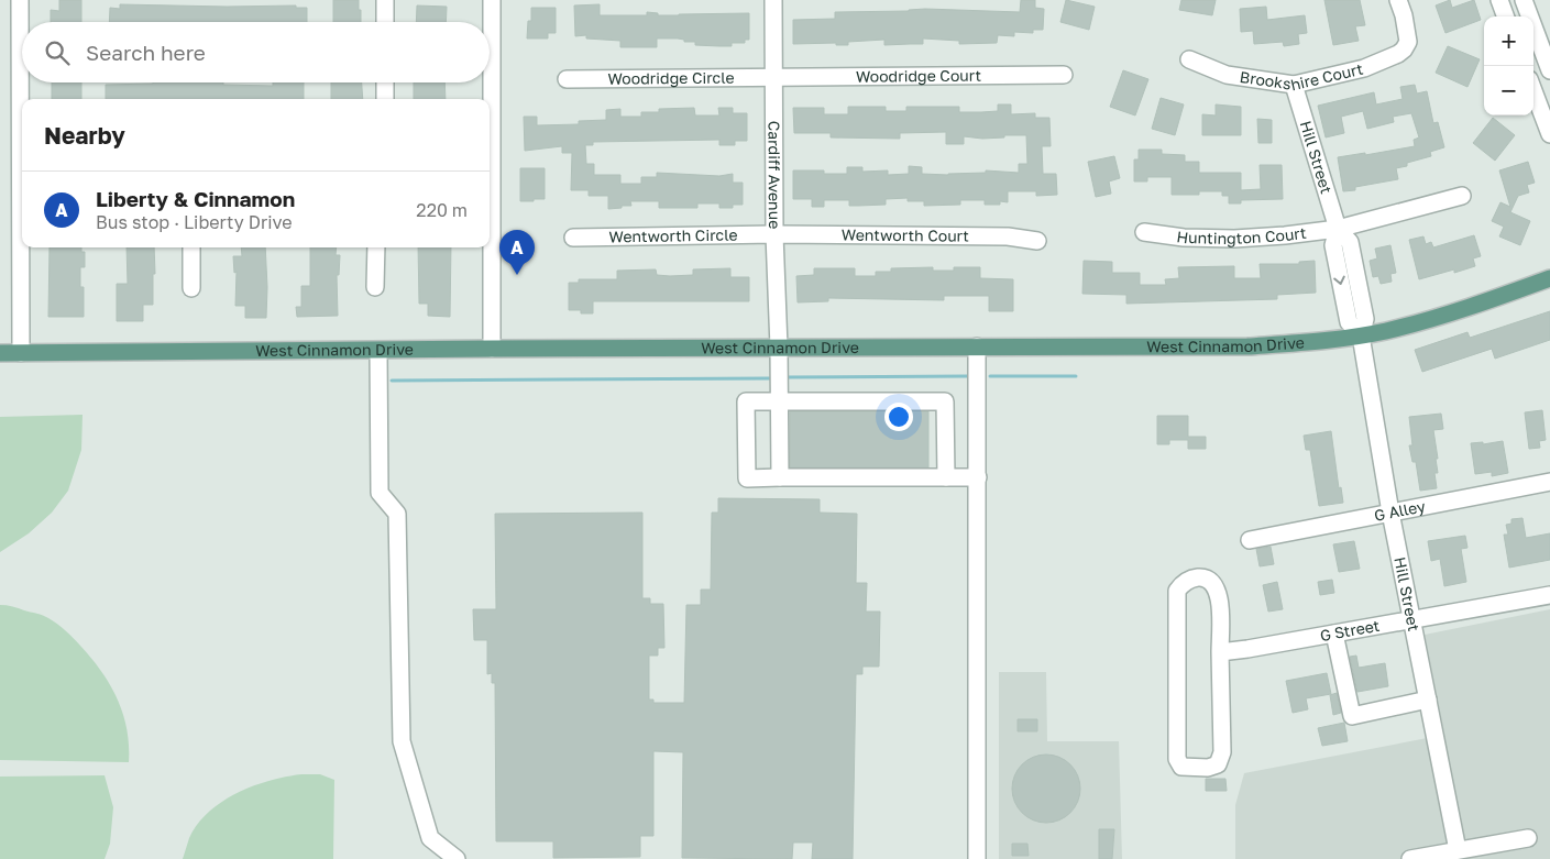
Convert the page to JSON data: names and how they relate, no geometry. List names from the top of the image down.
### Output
{
  "streets": {
    "main road": ["West Cinnamon Drive"],
    "street": [
      "Brookshire Court",
      "Woodridge Court",
      "Woodridge Circle",
      "Hill Street",
      "Cardiff Avenue",
      "Huntington Court",
      "Wentworth Circle",
      "Wentworth Court",
      "G Alley",
      "G Street"
    ]
  },
  "crossings": [
    ["Brookshire Court", "Hill Street"],
    ["Woodridge Court", "Woodridge Circle"],
    ["Woodridge Court", "Cardiff Avenue"],
    ["Woodridge Circle", "Cardiff Avenue"],
    ["Hill Street", "Huntington Court"],
    ["Hill Street", "West Cinnamon Drive"],
    ["Hill Street", "G Alley"],
    ["Hill Street", "G Street"],
    ["Cardiff Avenue", "Wentworth Circle"],
    ["Cardiff Avenue", "Wentworth Court"],
    ["Cardiff Avenue", "West Cinnamon Drive"],
    ["Wentworth Circle", "Wentworth Court"]
  ],
  "page": {
    "map_buttons": ["+", "−"],
    "search": "Search here",
    "heading": "Nearby",
    "list": [
      {
        "mark": "A",
        "name": "Liberty & Cinnamon",
        "note": "Bus stop · Liberty Drive",
        "value": "220 m"
      }
    ],
    "pins": "A"
  }
}
